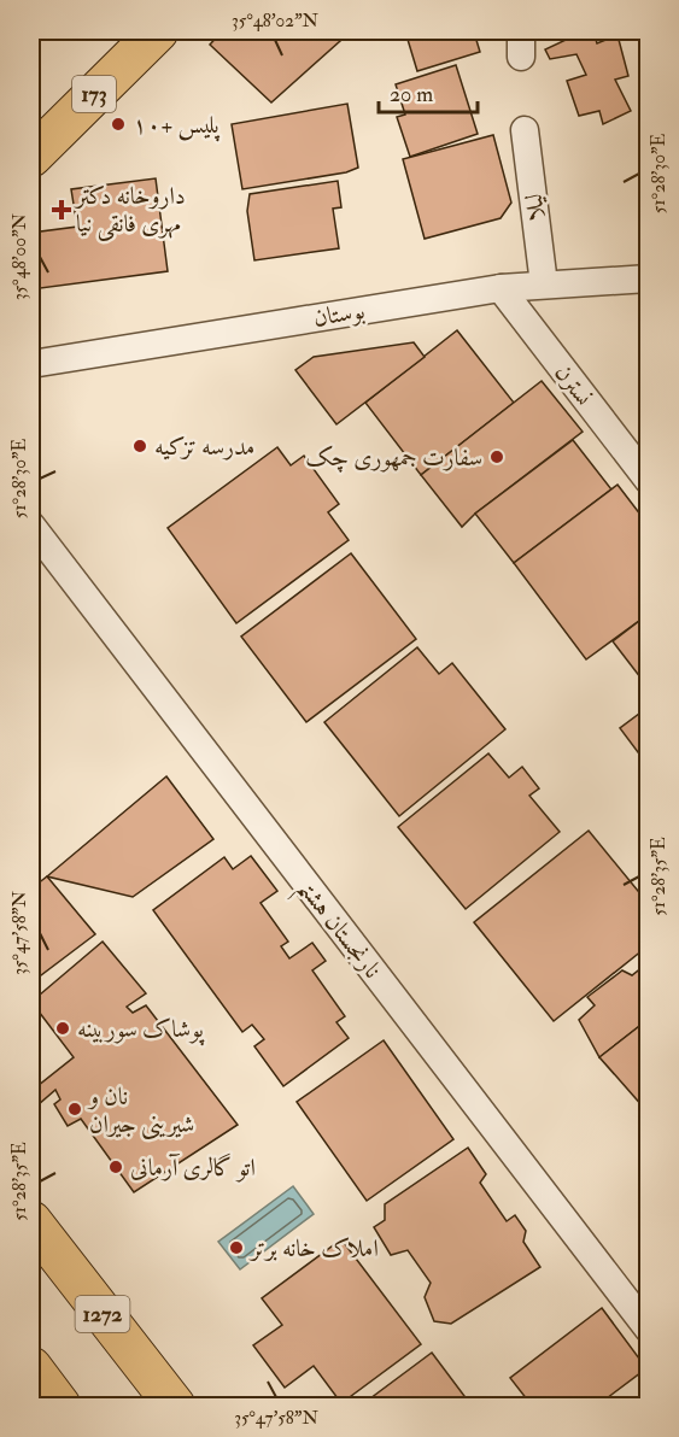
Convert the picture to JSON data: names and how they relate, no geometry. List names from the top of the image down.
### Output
{
  "streets": {
    "main road": ["173", "1272"],
    "street": [
      "لیلا",
      "بوستان",
      "نسترن",
      "نارنجستان هشتم"
    ]
  },
  "crossings": [
    ["لیلا", "بوستان"],
    ["بوستان", "نسترن"]
  ],
  "places": {
    "other": [
      "پلیس +١٠",
      "مدرسه تزکیه",
      "سفارت جمهوری چک",
      "پوشاک سوربینه",
      "نان و شیرینی جیران",
      "اتو گالری آرمانی",
      "املاک خانه برتر"
    ],
    "health": ["داروخانه دکتر مهری فانقی نیا"]
  },
  "scale_bar": "20 m",
  "coordinates": [
    "35°48'02\"N",
    "51°28'30\"E",
    "35°48'00\"N",
    "51°28'35\"E",
    "35°47'58\"N"
  ]
}
